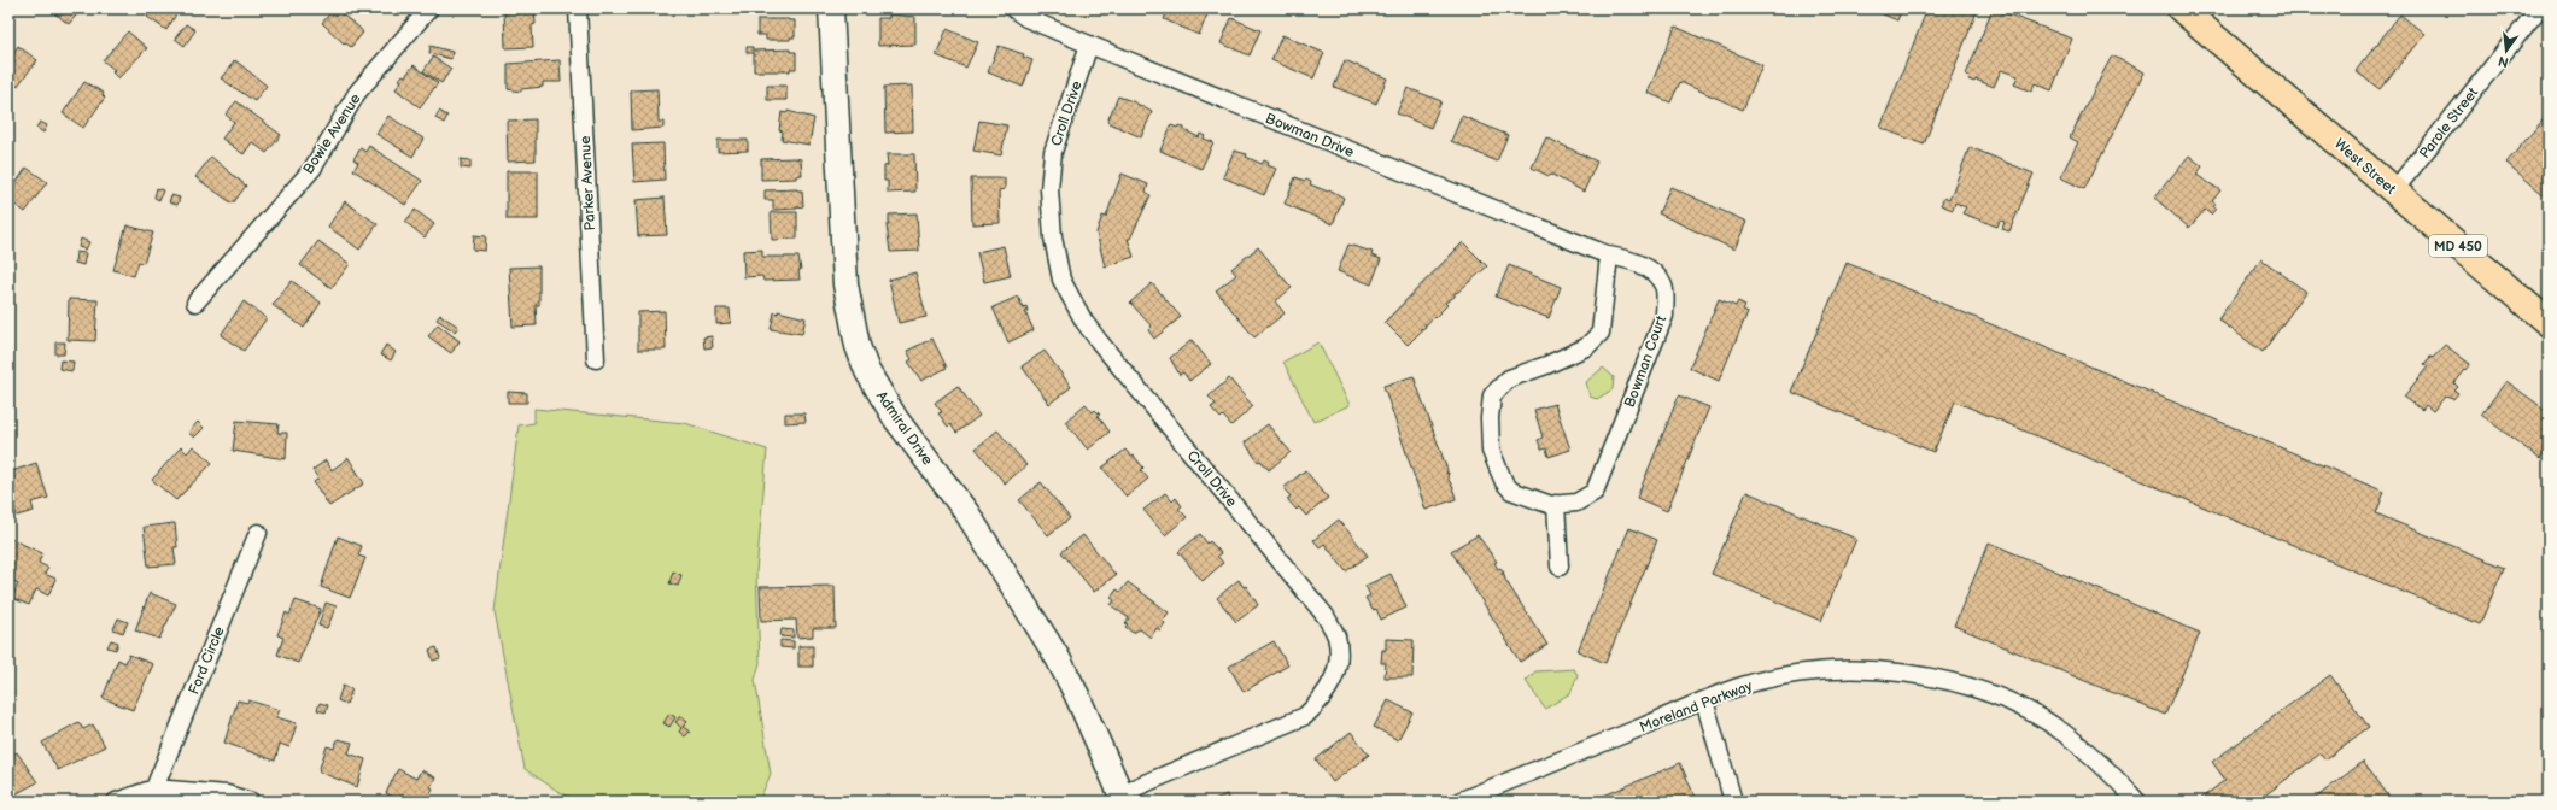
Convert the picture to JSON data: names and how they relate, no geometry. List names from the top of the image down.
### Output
{
  "streets": {
    "main road": ["West Street", "MD 450"],
    "street": [
      "Croll Drive",
      "Parole Street",
      "Bowie Avenue",
      "Bowman Drive",
      "Parker Avenue",
      "Bowman Court",
      "Admiral Drive",
      "Ford Circle",
      "Moreland Parkway"
    ]
  },
  "crossings": [
    ["Croll Drive", "Bowman Drive"],
    ["Croll Drive", "Admiral Drive"],
    ["Parole Street", "West Street"],
    ["Bowman Drive", "Bowman Court"]
  ],
  "north": "bottom"
}
